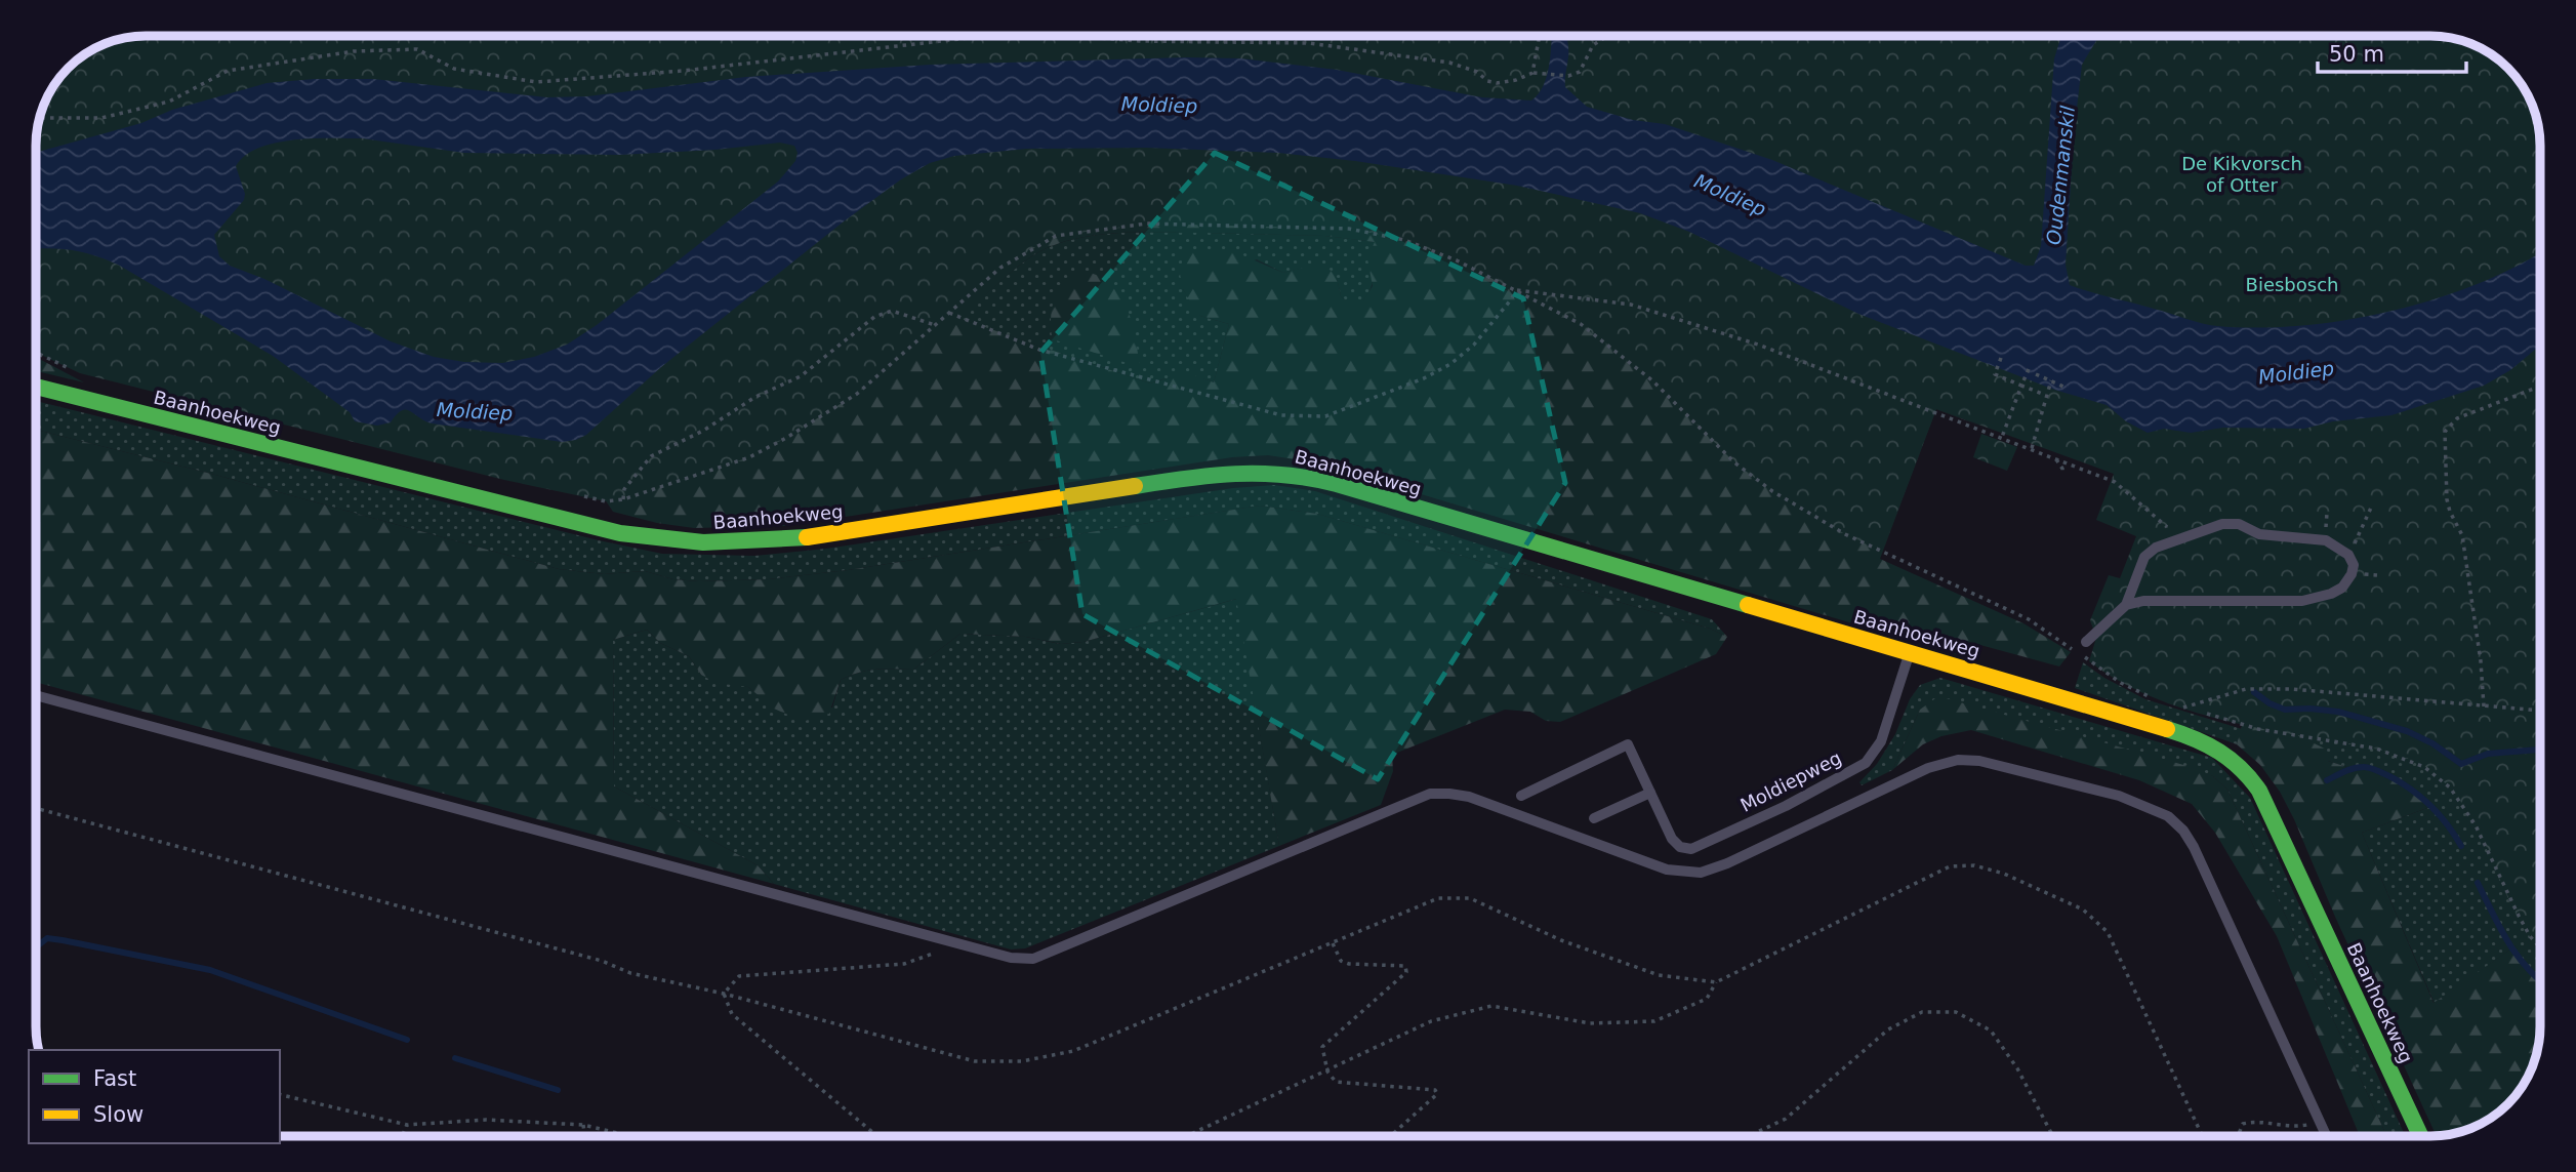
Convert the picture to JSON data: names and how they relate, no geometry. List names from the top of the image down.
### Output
{
  "streets": {
    "street": ["Baanhoekweg"],
    "lane": ["Moldiepweg"]
  },
  "crossings": [
    ["Baanhoekweg", "Moldiepweg"]
  ],
  "water": ["Moldiep", "Oudenmanskil"],
  "parks": ["De Kikvorsch of Otter", "Biesbosch"],
  "legend": ["Fast", "Slow"],
  "scale_bar": "50 m"
}
